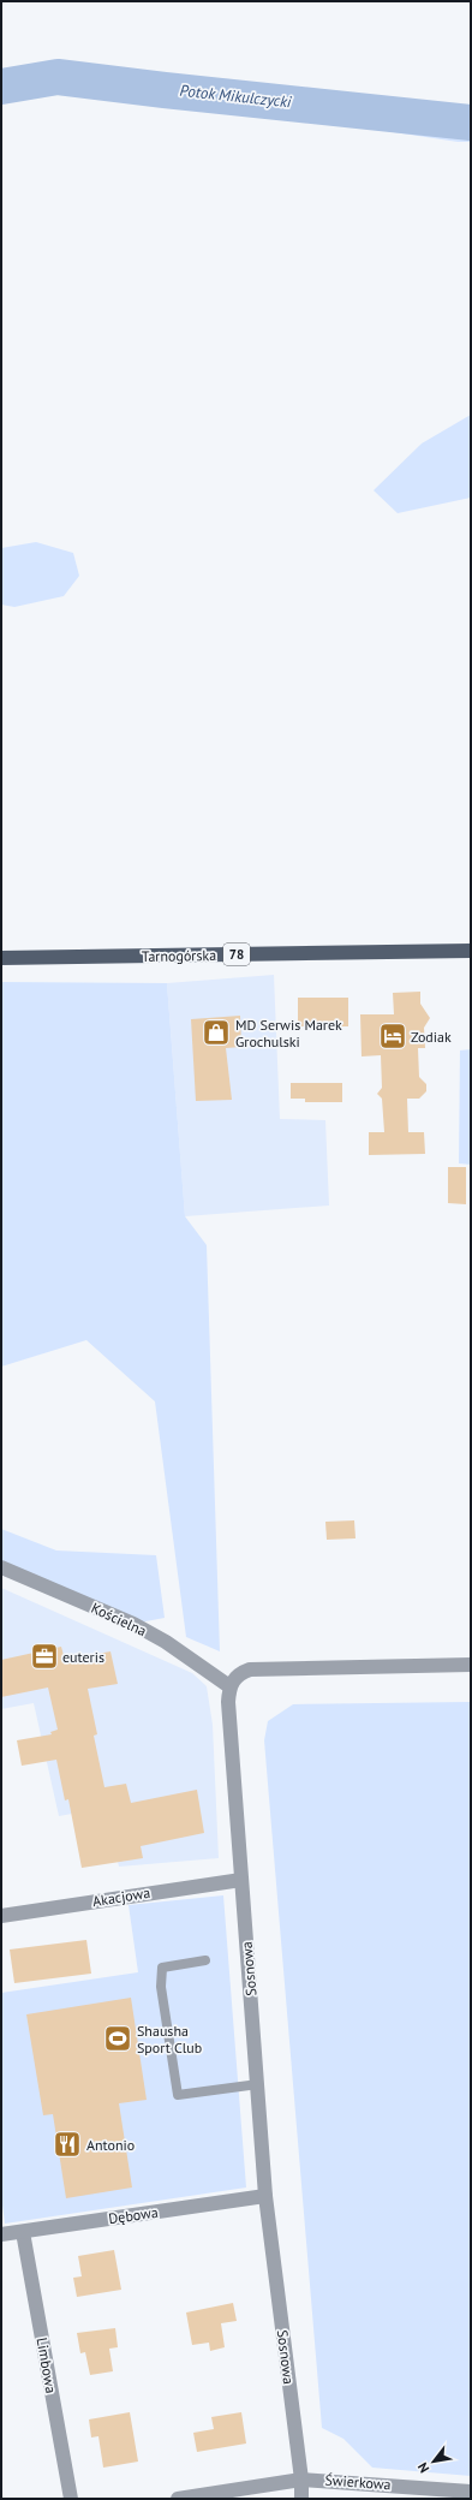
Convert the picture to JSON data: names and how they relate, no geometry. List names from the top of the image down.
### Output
{
  "streets": {
    "main road": ["78", "Tarnogórska"],
    "street": [
      "Kościelna",
      "Akacjowa",
      "Sosnowa",
      "Dębowa",
      "Limbowa",
      "Świerkowa"
    ]
  },
  "crossings": [
    ["Kościelna", "Sosnowa"],
    ["Akacjowa", "Sosnowa"],
    ["Sosnowa", "Dębowa"],
    ["Sosnowa", "Świerkowa"],
    ["Dębowa", "Limbowa"]
  ],
  "water": ["Potok Mikulczycki"],
  "places": {
    "shop": ["MD Serwis Marek Grochulski"],
    "hotel": ["Zodiak"],
    "office": ["euteris"],
    "sports": ["Shausha Sport Club"],
    "restaurant": ["Antonio"]
  },
  "north": "bottom left"
}
